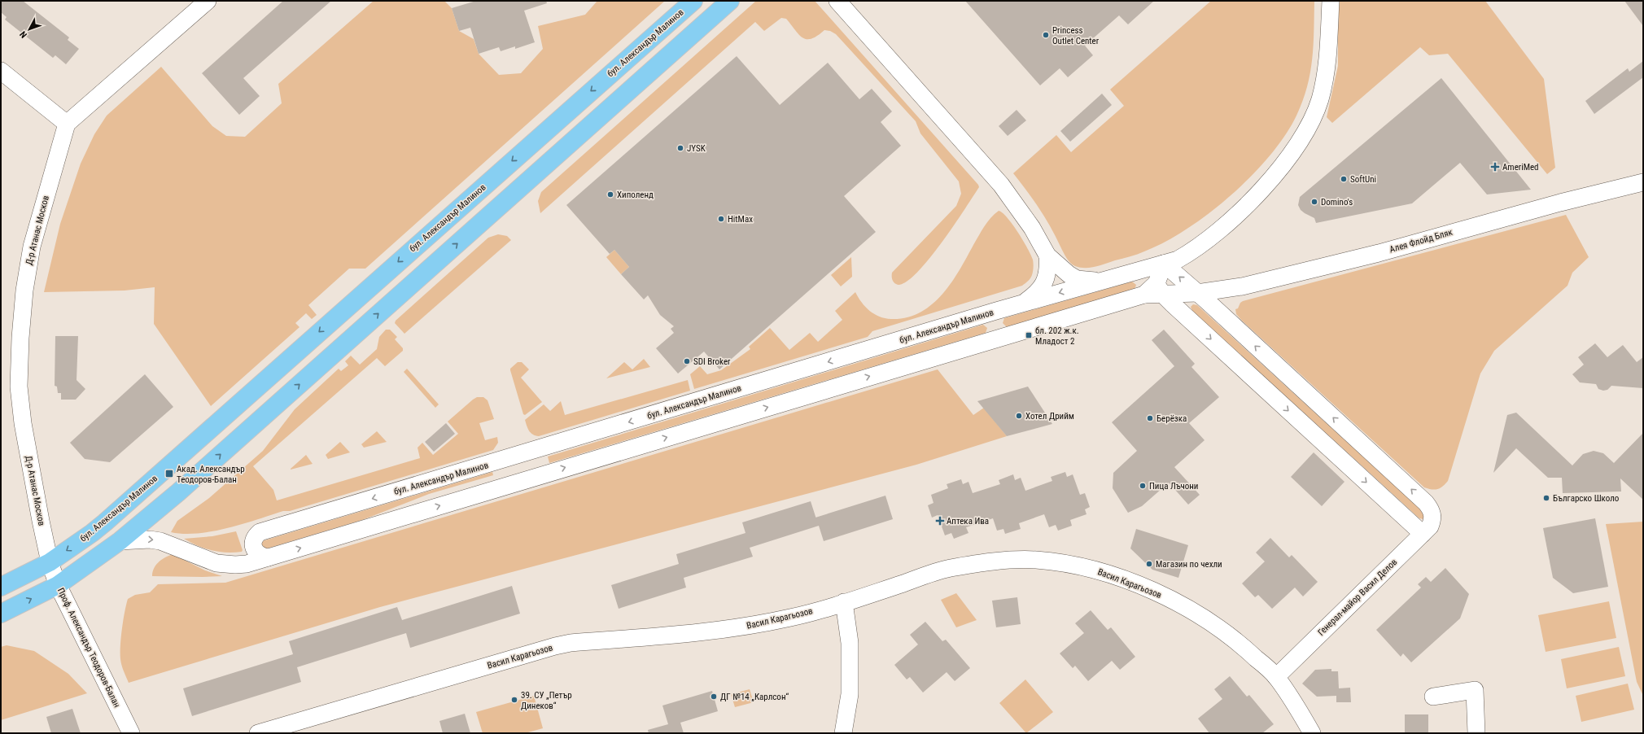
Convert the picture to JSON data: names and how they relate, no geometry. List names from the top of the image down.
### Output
{
  "streets": {
    "main road": ["бул. Александър Малинов"],
    "street": [
      "Д-р Атанас Москов",
      "Алея Флойд Бляк",
      "Васил Карагьозов",
      "Генерал-майор Васил Делов",
      "Проф. Александър Теодоров-Балан"
    ]
  },
  "crossings": [
    ["бул. Александър Малинов", "Д-р Атанас Москов"],
    ["бул. Александър Малинов", "Алея Флойд Бляк"],
    ["бул. Александър Малинов", "Проф. Александър Теодоров-Балан"],
    ["Д-р Атанас Москов", "Проф. Александър Теодоров-Балан"],
    ["Васил Карагьозов", "Генерал-майор Васил Делов"]
  ],
  "places": {
    "other": [
      "Princess Outlet Center",
      "JYSK",
      "SoftUni",
      "Хиполенд",
      "Domino's",
      "HitMax",
      "SDI Broker",
      "Хотел Дрийм",
      "Берёзка",
      "Пица Лъчони",
      "Българско Школо",
      "Магазин по чехли",
      "ДГ №14 „Карлсон“",
      "39. СУ „Петър Динеков“"
    ],
    "health": ["AmeriMed", "Аптека Ива"],
    "transit": ["бл. 202 ж.к. Младост 2", "Акад. Александър Теодоров-Балан"]
  },
  "north": "bottom left"
}
